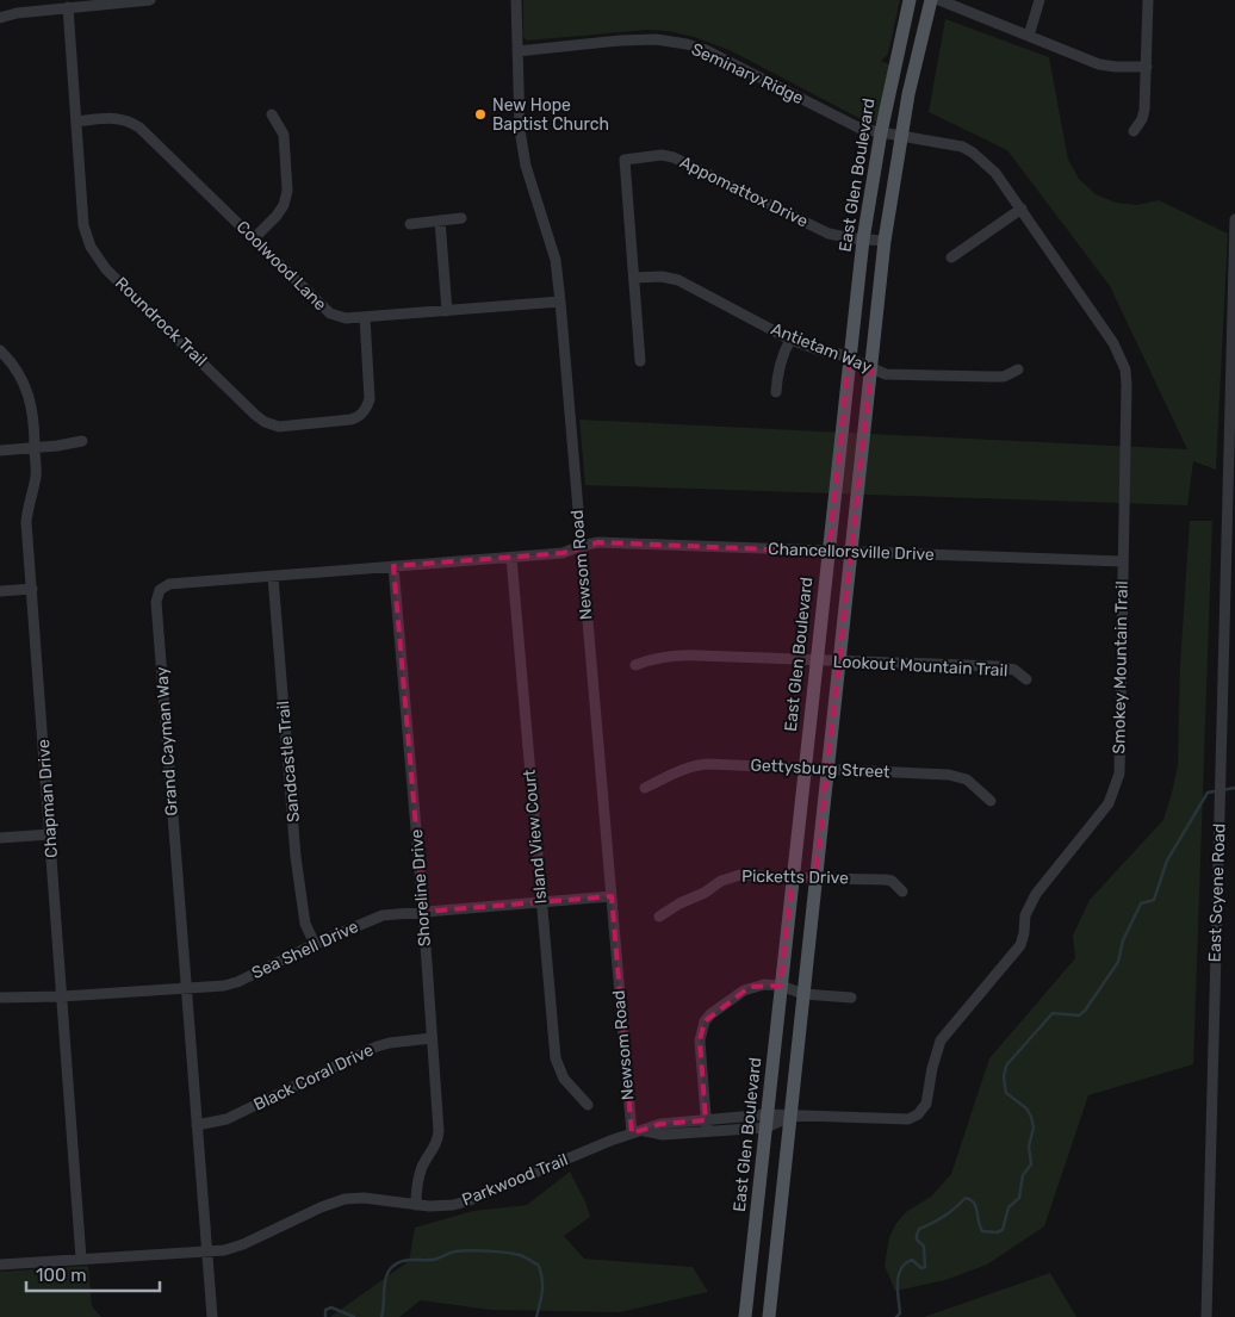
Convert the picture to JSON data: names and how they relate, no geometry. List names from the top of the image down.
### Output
{
  "streets": {
    "main road": ["East Glen Boulevard"],
    "street": [
      "Seminary Ridge",
      "Appomattox Drive",
      "Coolwood Lane",
      "Roundrock Trail",
      "Antietam Way",
      "Chancellorsville Drive",
      "Newsom Road",
      "Lookout Mountain Trail",
      "Smokey Mountain Trail",
      "Grand Cayman Way",
      "Sandcastle Trail",
      "Gettysburg Street",
      "Chapman Drive",
      "Island View Court",
      "Picketts Drive",
      "Shoreline Drive",
      "East Scyene Road",
      "Sea Shell Drive",
      "Black Coral Drive",
      "Parkwood Trail"
    ]
  },
  "crossings": [
    ["Seminary Ridge", "East Glen Boulevard"],
    ["Seminary Ridge", "Newsom Road"],
    ["Seminary Ridge", "Smokey Mountain Trail"],
    ["East Glen Boulevard", "Appomattox Drive"],
    ["East Glen Boulevard", "Antietam Way"],
    ["East Glen Boulevard", "Chancellorsville Drive"],
    ["East Glen Boulevard", "Lookout Mountain Trail"],
    ["East Glen Boulevard", "Gettysburg Street"],
    ["East Glen Boulevard", "Picketts Drive"],
    ["East Glen Boulevard", "Parkwood Trail"],
    ["Appomattox Drive", "Antietam Way"],
    ["Coolwood Lane", "Roundrock Trail"],
    ["Coolwood Lane", "Newsom Road"],
    ["Chancellorsville Drive", "Newsom Road"],
    ["Chancellorsville Drive", "Smokey Mountain Trail"],
    ["Chancellorsville Drive", "Grand Cayman Way"],
    ["Newsom Road", "Grand Cayman Way"],
    ["Newsom Road", "Sea Shell Drive"],
    ["Newsom Road", "Parkwood Trail"],
    ["Smokey Mountain Trail", "Parkwood Trail"],
    ["Grand Cayman Way", "Sandcastle Trail"],
    ["Grand Cayman Way", "Island View Court"],
    ["Grand Cayman Way", "Shoreline Drive"],
    ["Grand Cayman Way", "Sea Shell Drive"],
    ["Grand Cayman Way", "Black Coral Drive"],
    ["Grand Cayman Way", "Parkwood Trail"],
    ["Sandcastle Trail", "Sea Shell Drive"],
    ["Chapman Drive", "Sea Shell Drive"],
    ["Chapman Drive", "Parkwood Trail"],
    ["Island View Court", "Sea Shell Drive"],
    ["Shoreline Drive", "Sea Shell Drive"],
    ["Shoreline Drive", "Black Coral Drive"],
    ["Shoreline Drive", "Parkwood Trail"]
  ],
  "places": ["New Hope Baptist Church"],
  "scale_bar": "100 m"
}
